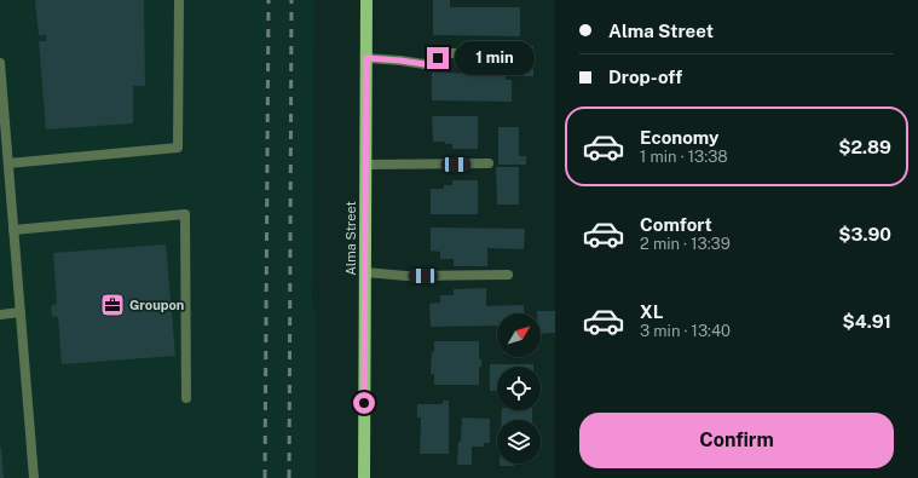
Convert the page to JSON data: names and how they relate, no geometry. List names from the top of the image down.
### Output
{
  "streets": {
    "main road": ["Alma Street"]
  },
  "places": {
    "office": ["Groupon"]
  },
  "north": "top right",
  "page": {
    "banner": ["Alma Street", "Drop-off"],
    "bubble": "1 min",
    "list": [
      {
        "name": "Economy",
        "note": "1 min · 13:38",
        "value": "$2.89"
      },
      {
        "name": "Comfort",
        "note": "2 min · 13:39",
        "value": "$3.90"
      },
      {
        "name": "XL",
        "note": "3 min · 13:40",
        "value": "$4.91"
      }
    ],
    "buttons": "Confirm"
  }
}
